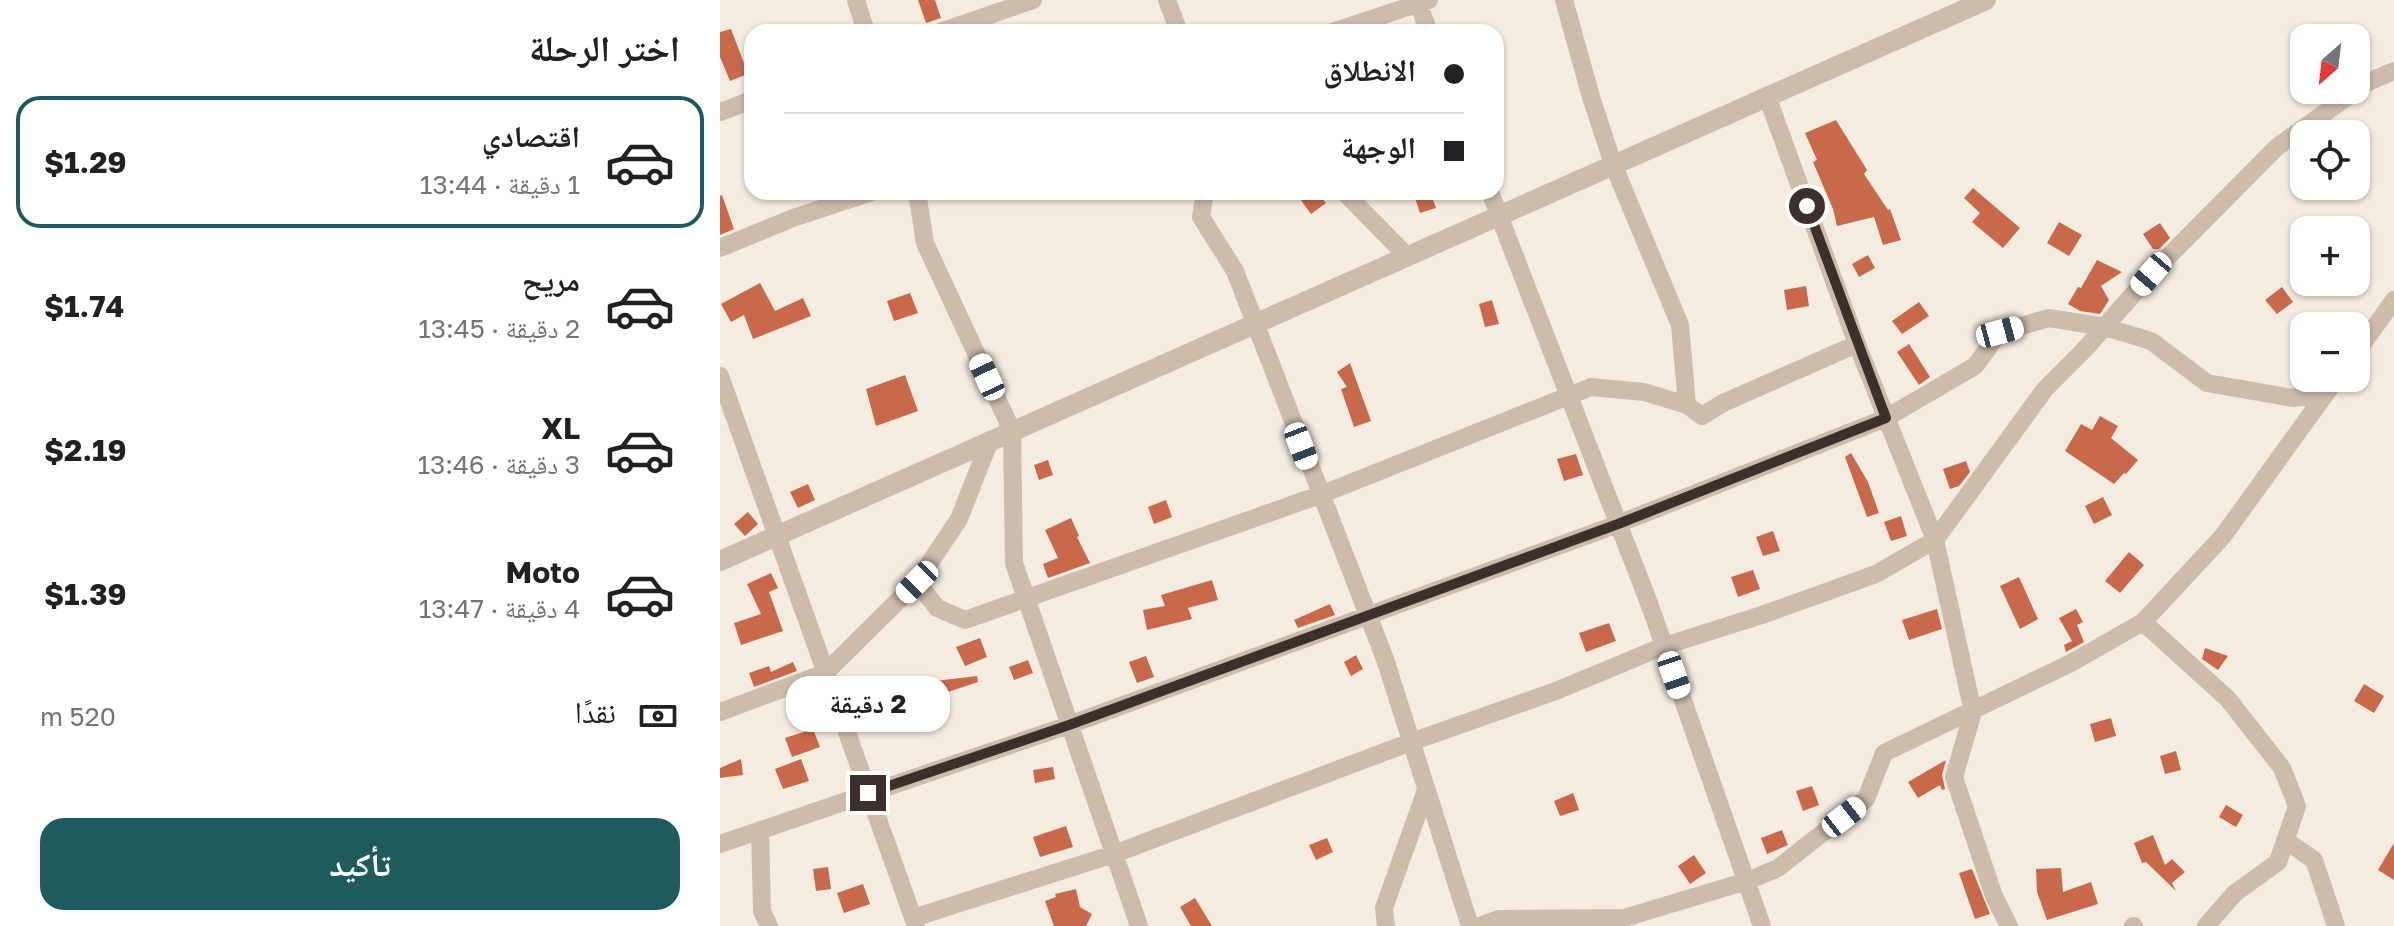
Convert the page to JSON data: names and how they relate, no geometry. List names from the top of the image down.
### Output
{
  "north": "bottom left",
  "page": {
    "heading": "اختر الرحلة",
    "map_buttons": ["+", "−"],
    "banner": ["الانطلاق", "الوجهة"],
    "list": [
      {
        "name": "اقتصادي",
        "note": "1 دقيقة · 13:44",
        "value": "$1.29"
      },
      {
        "name": "مريح",
        "note": "2 دقيقة · 13:45",
        "value": "$1.74"
      },
      {
        "name": "XL",
        "note": "3 دقيقة · 13:46",
        "value": "$2.19"
      },
      {
        "name": "Moto",
        "note": "4 دقيقة · 13:47",
        "value": "$1.39"
      }
    ],
    "pay": ["نقدًا", "520 m"],
    "bubble": "2 دقيقة",
    "buttons": "تأكيد"
  }
}
